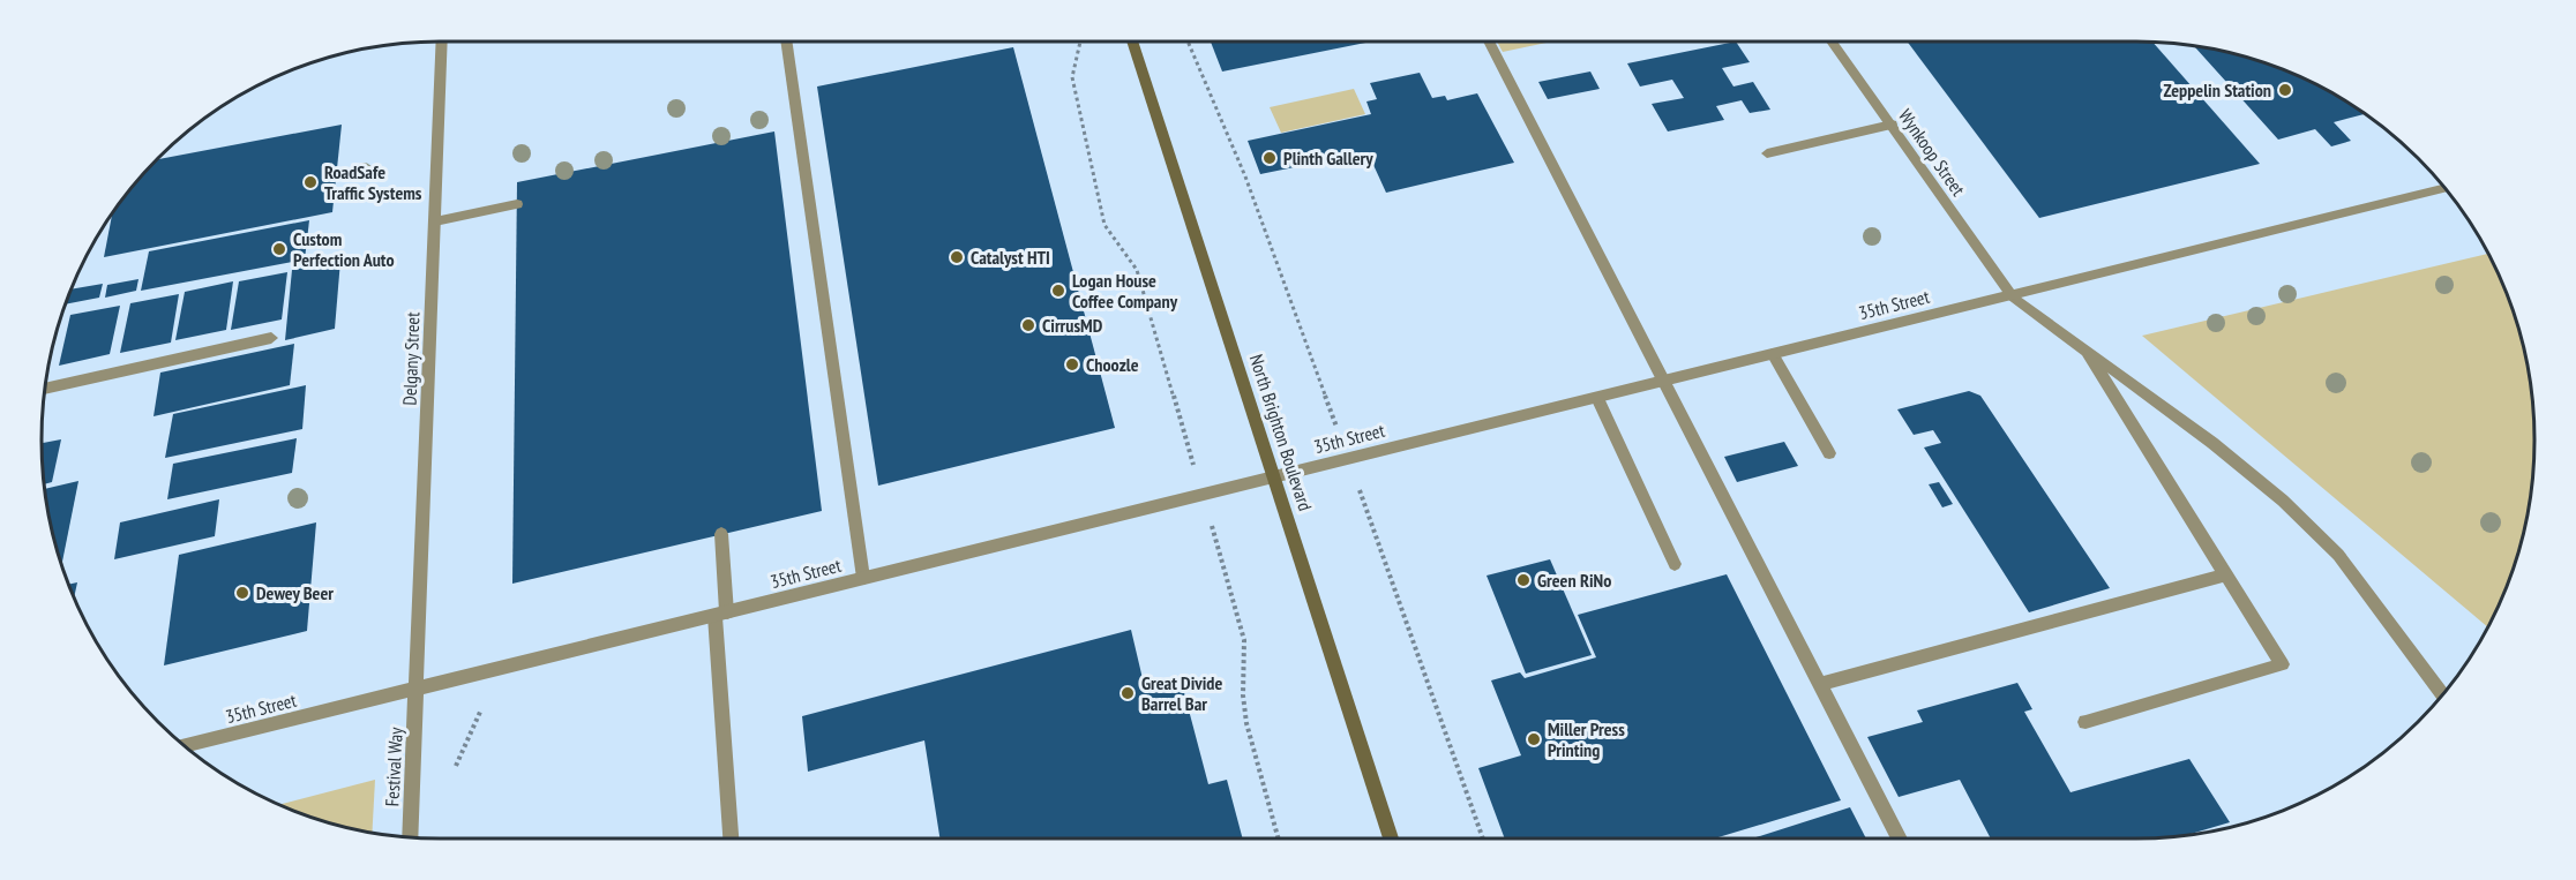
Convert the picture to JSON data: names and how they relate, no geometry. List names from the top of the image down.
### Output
{
  "streets": {
    "main road": ["North Brighton Boulevard"],
    "street": [
      "Wynkoop Street",
      "35th Street",
      "Delgany Street",
      "Festival Way"
    ]
  },
  "crossings": [
    ["Wynkoop Street", "35th Street"],
    ["35th Street", "Delgany Street"],
    ["35th Street", "North Brighton Boulevard"],
    ["35th Street", "Festival Way"],
    ["Delgany Street", "Festival Way"]
  ],
  "places": [
    "Zeppelin Station",
    "Plinth Gallery",
    "RoadSafe Traffic Systems",
    "Custom Perfection Auto",
    "Catalyst HTI",
    "Logan House Coffee Company",
    "CirrusMD",
    "Choozle",
    "Green RiNo",
    "Dewey Beer",
    "Great Divide Barrel Bar",
    "Miller Press Printing"
  ]
}
